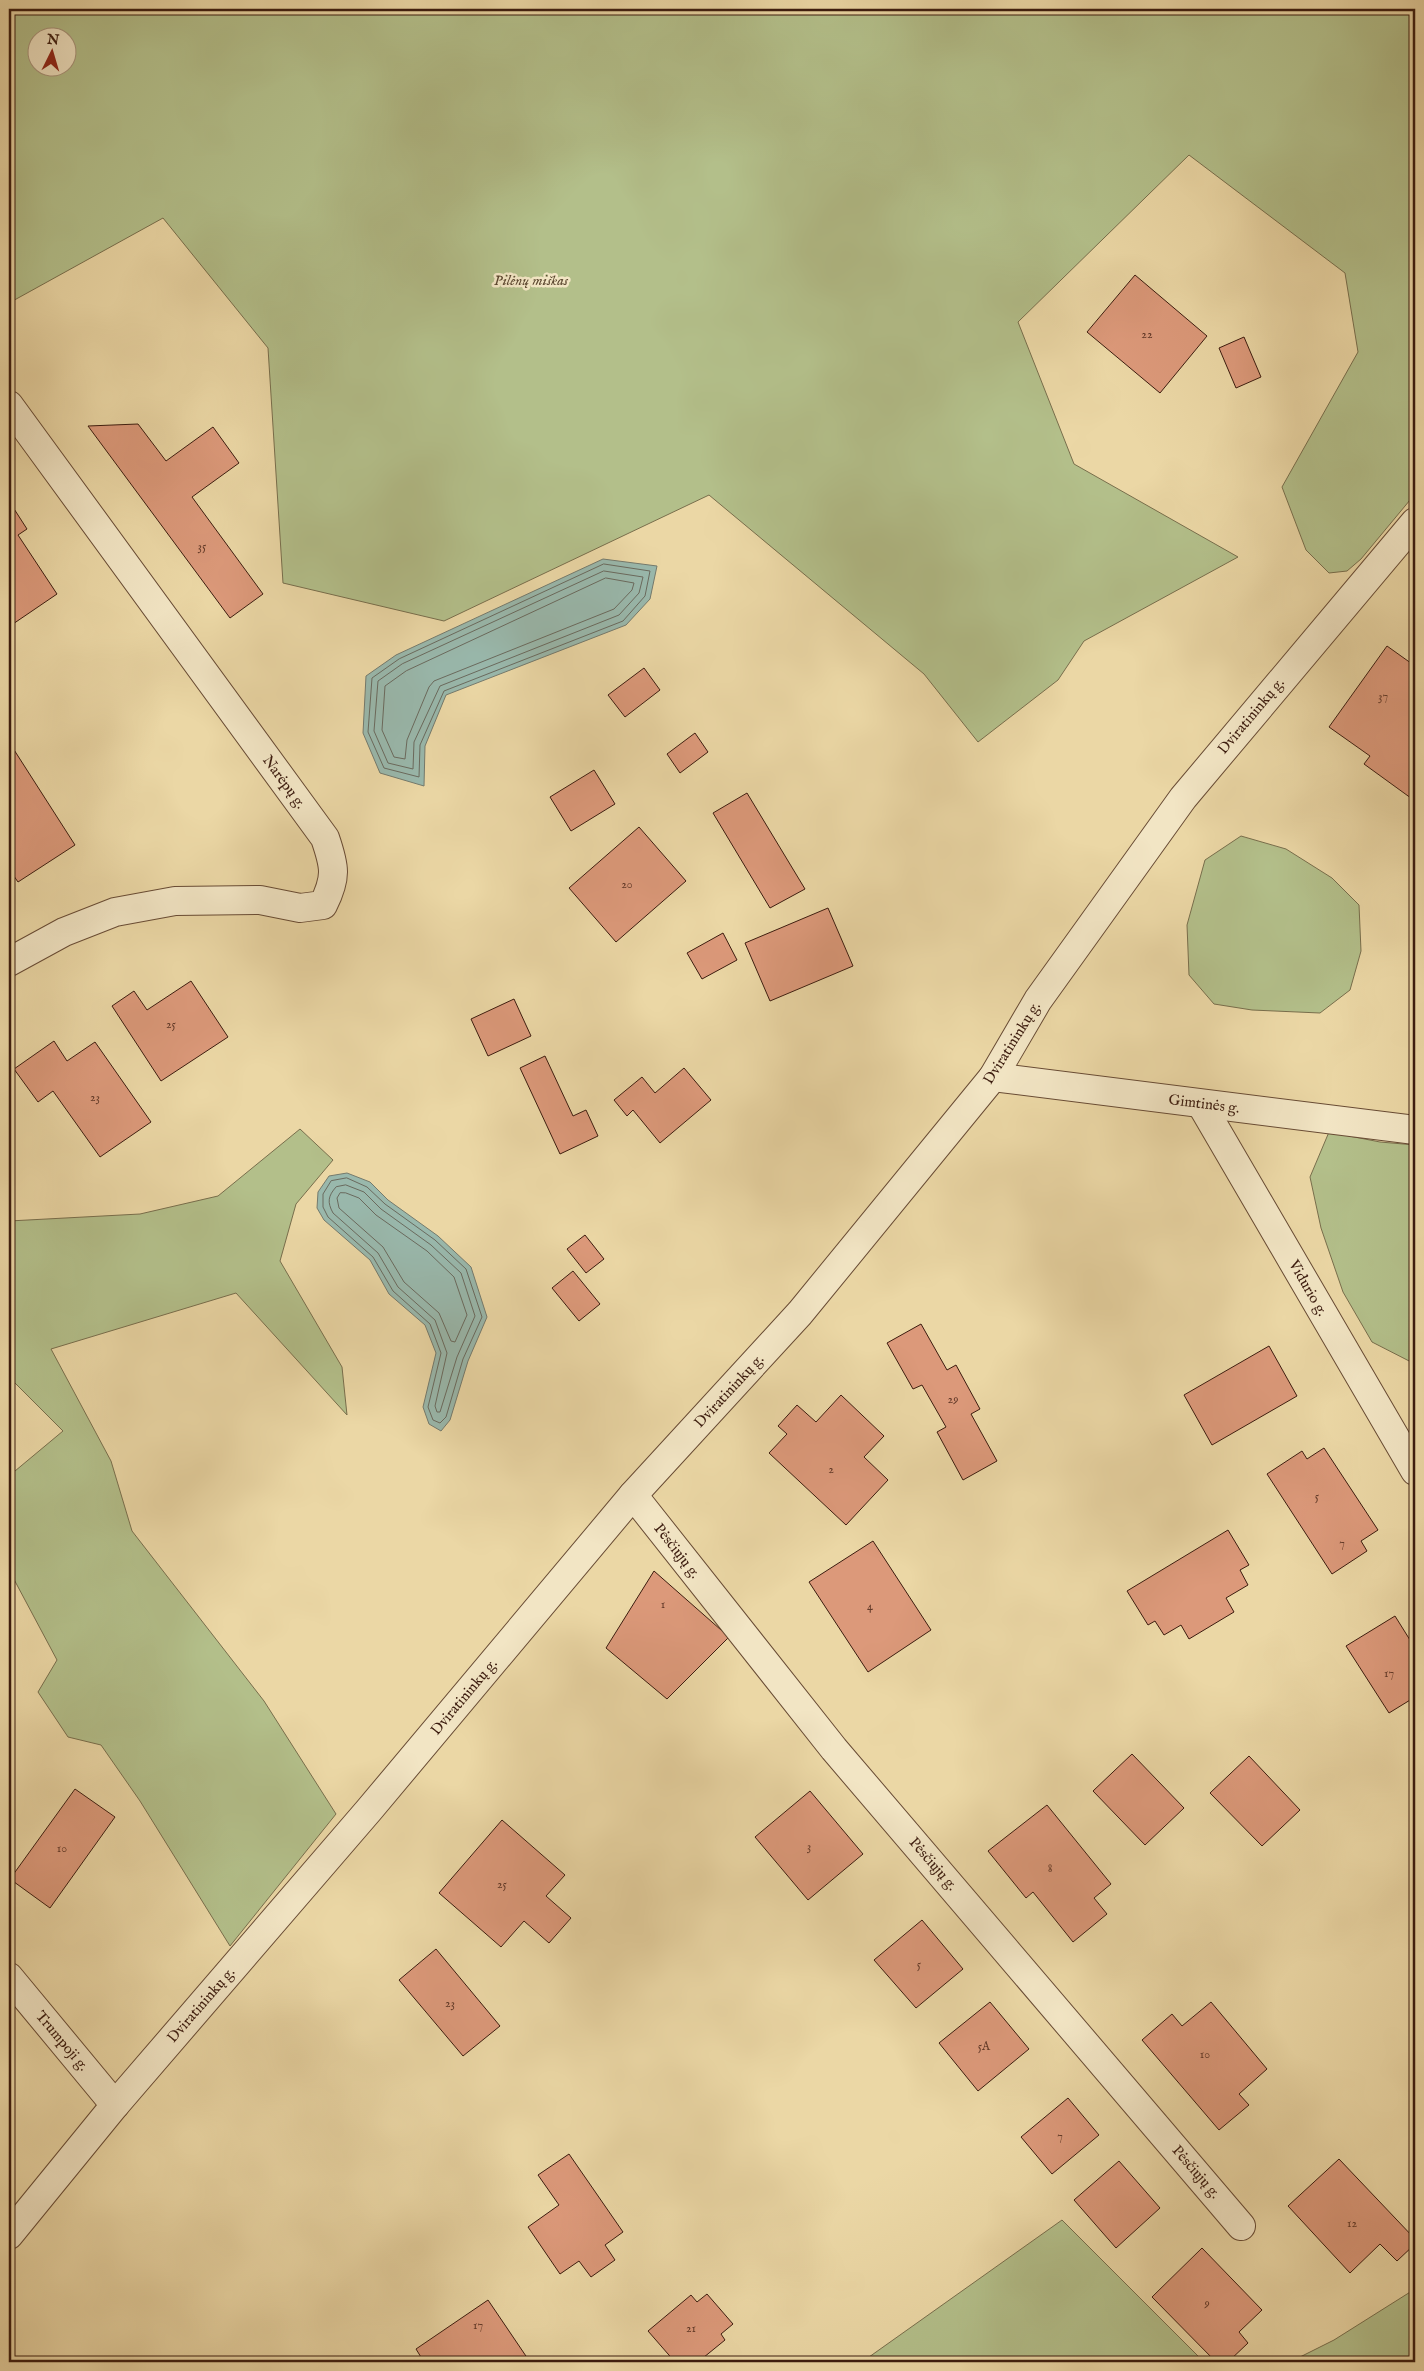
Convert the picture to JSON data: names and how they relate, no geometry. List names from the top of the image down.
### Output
{
  "streets": {
    "street": [
      "Dviratininkų g.",
      "Narėpų g.",
      "Gimtinės g.",
      "Vidurio g.",
      "Pėsčiųjų g.",
      "Trumpoji g."
    ]
  },
  "crossings": [
    ["Dviratininkų g.", "Gimtinės g."],
    ["Dviratininkų g.", "Pėsčiųjų g."],
    ["Dviratininkų g.", "Trumpoji g."],
    ["Gimtinės g.", "Vidurio g."]
  ],
  "parks": ["Pilėnų miškas"],
  "house_numbers": [
    "22",
    "35",
    "37",
    "20",
    "25",
    "23",
    "29",
    "2",
    "5",
    "7",
    "1",
    "4",
    "17",
    "3",
    "10",
    "8",
    "25",
    "5",
    "23",
    "5A",
    "10",
    "7",
    "12",
    "9",
    "17",
    "21"
  ],
  "north": "top"
}
